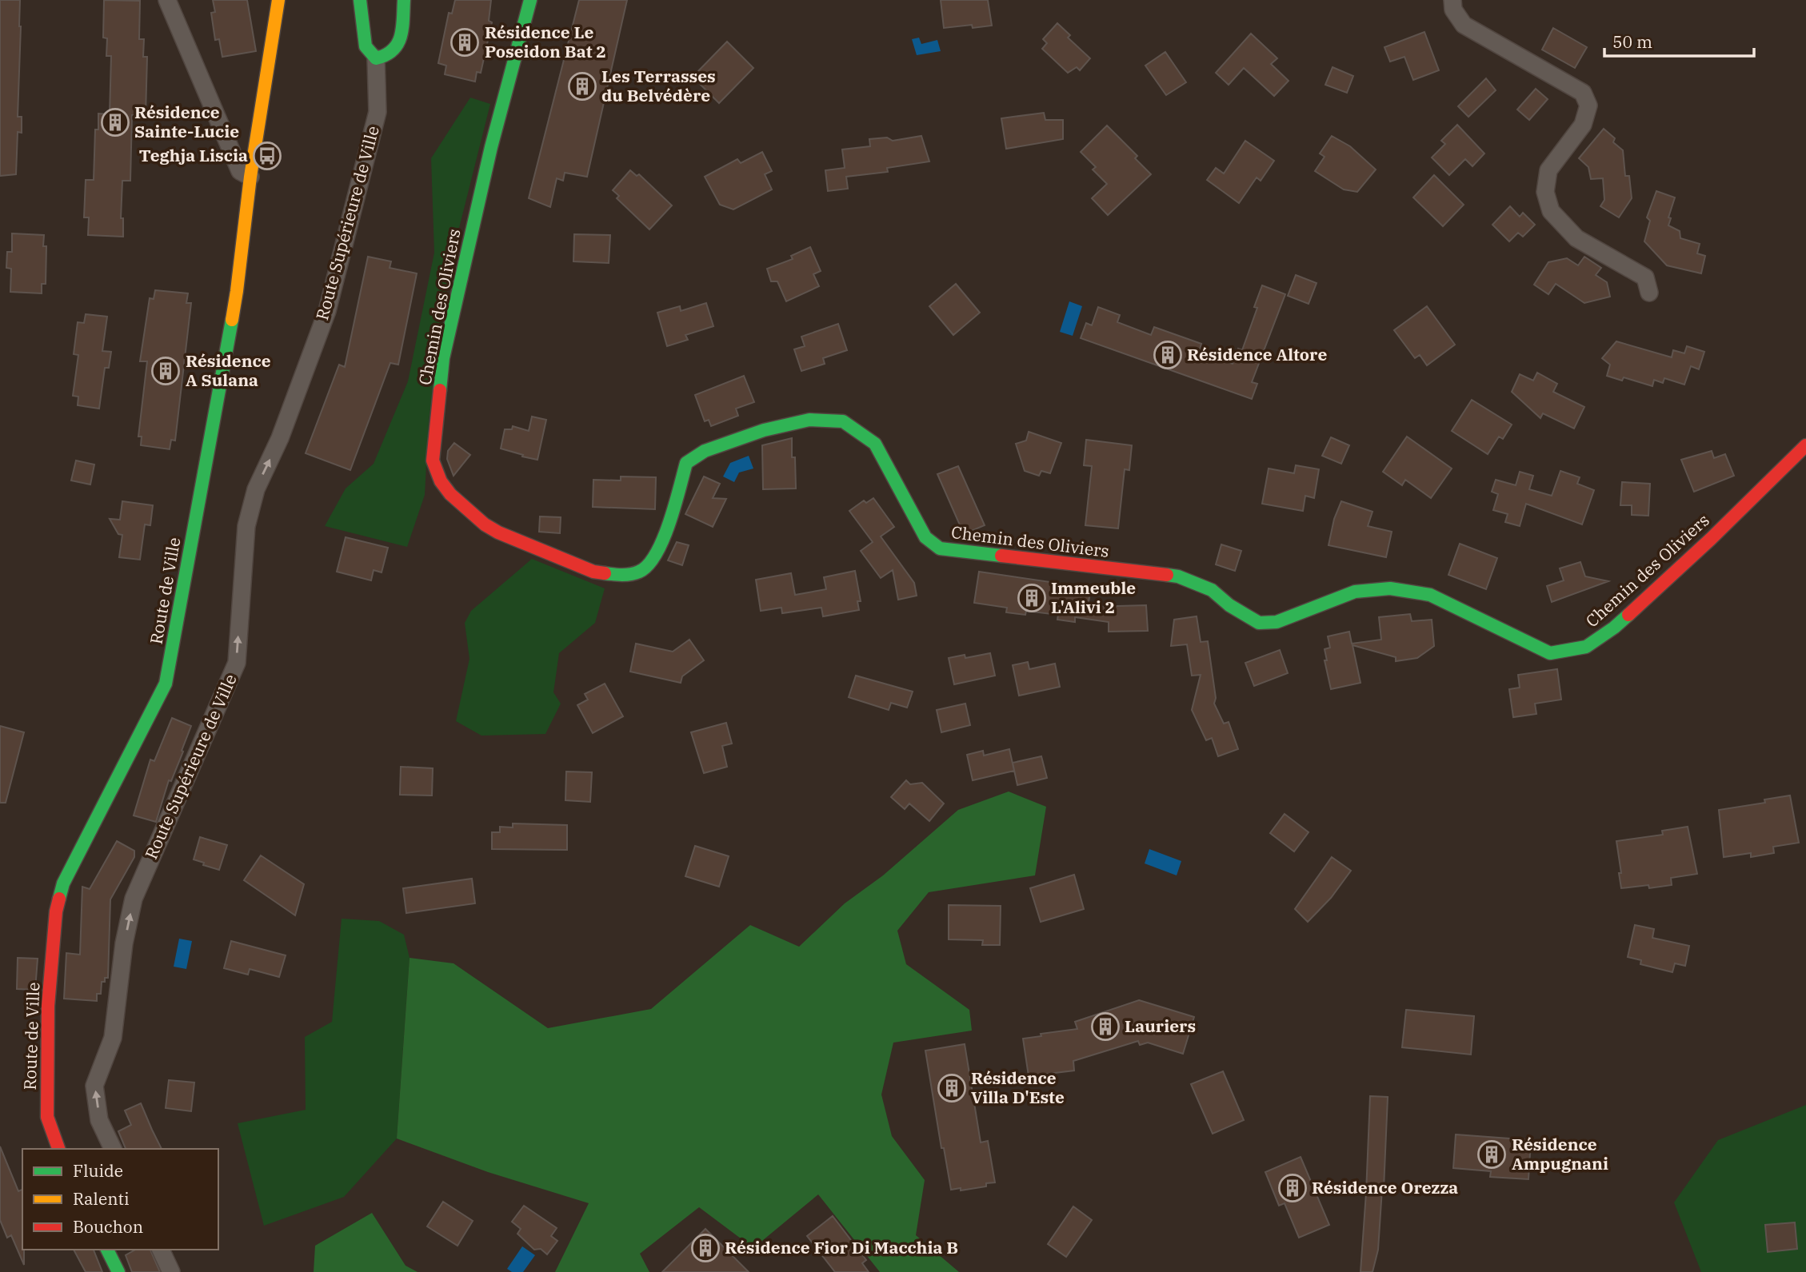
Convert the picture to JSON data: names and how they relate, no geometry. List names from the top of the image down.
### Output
{
  "streets": {
    "street": ["Route Supérieure de Ville", "Chemin des Oliviers", "Route de Ville"]
  },
  "one_way": ["Route Supérieure de Ville"],
  "places": {
    "building": [
      "Résidence Le Poseidon Bat 2",
      "Les Terrasses du Belvédère",
      "Résidence Sainte-Lucie",
      "Résidence Altore",
      "Résidence A Sulana",
      "Immeuble L'Alivi 2",
      "Lauriers",
      "Résidence Villa D'Este",
      "Résidence Ampugnani",
      "Résidence Orezza",
      "Résidence Fior Di Macchia B"
    ],
    "bus stop": ["Teghja Liscia"]
  },
  "legend": ["Fluide", "Ralenti", "Bouchon"],
  "scale_bar": "50 m"
}
